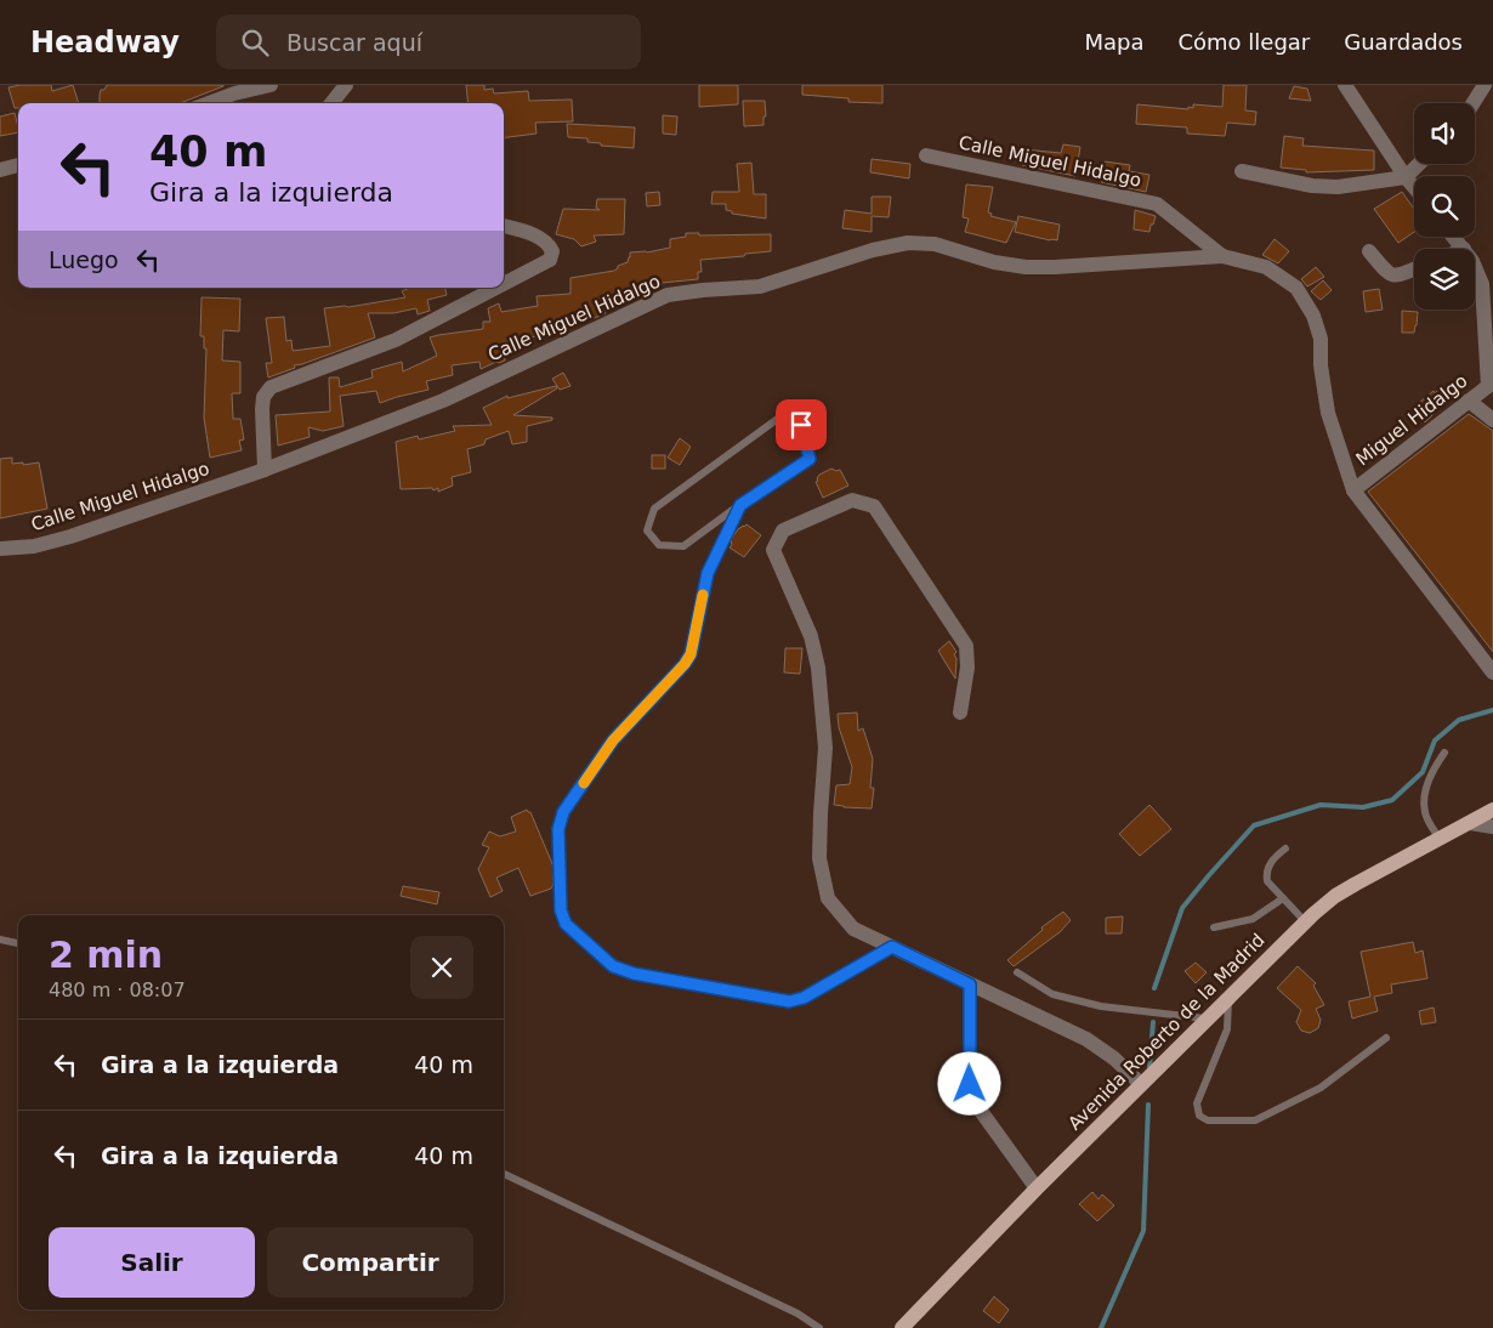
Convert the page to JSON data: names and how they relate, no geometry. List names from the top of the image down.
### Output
{
  "streets": {
    "main road": ["Avenida Roberto de la Madrid"],
    "street": ["Calle Miguel Hidalgo", "Miguel Hidalgo"]
  },
  "crossings": [
    ["Calle Miguel Hidalgo", "Miguel Hidalgo"]
  ],
  "page": {
    "header": "Headway",
    "search": "Buscar aquí",
    "nav": ["Mapa", "Cómo llegar", "Guardados"],
    "turn": ["40 m", "Gira a la izquierda"],
    "then": "Luego",
    "heading": ["2 min", "480 m · 08:07"],
    "list": [
      {
        "name": "Gira a la izquierda",
        "value": "40 m"
      },
      {
        "name": "Gira a la izquierda",
        "value": "40 m"
      }
    ],
    "buttons": ["Salir", "Compartir"]
  }
}
